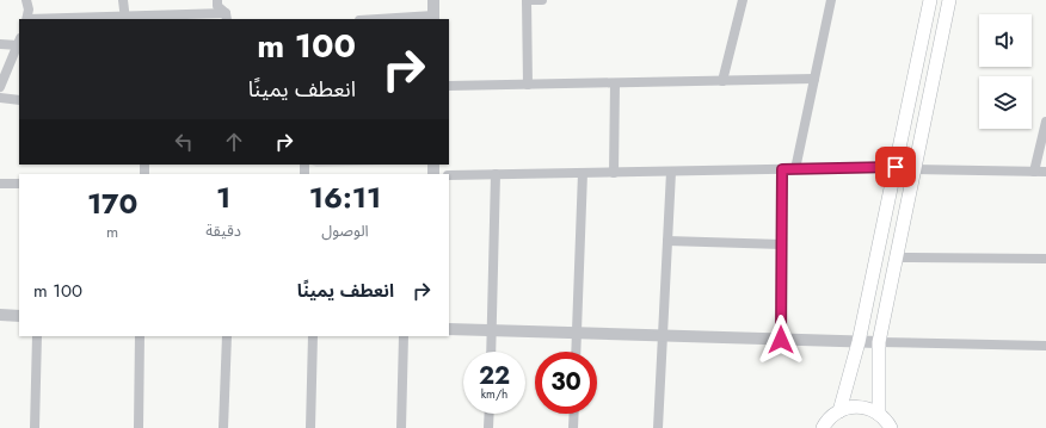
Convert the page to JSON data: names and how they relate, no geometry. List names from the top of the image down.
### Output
{
  "page": {
    "turn": ["100 m", "انعطف يمينًا"],
    "eta": [
      "16:11",
      "الوصول",
      "1",
      "دقيقة",
      "170",
      "m"
    ],
    "list": [
      {
        "name": "انعطف يمينًا",
        "value": "100 m"
      }
    ],
    "speed": "22 km/h",
    "limit": "30"
  }
}
